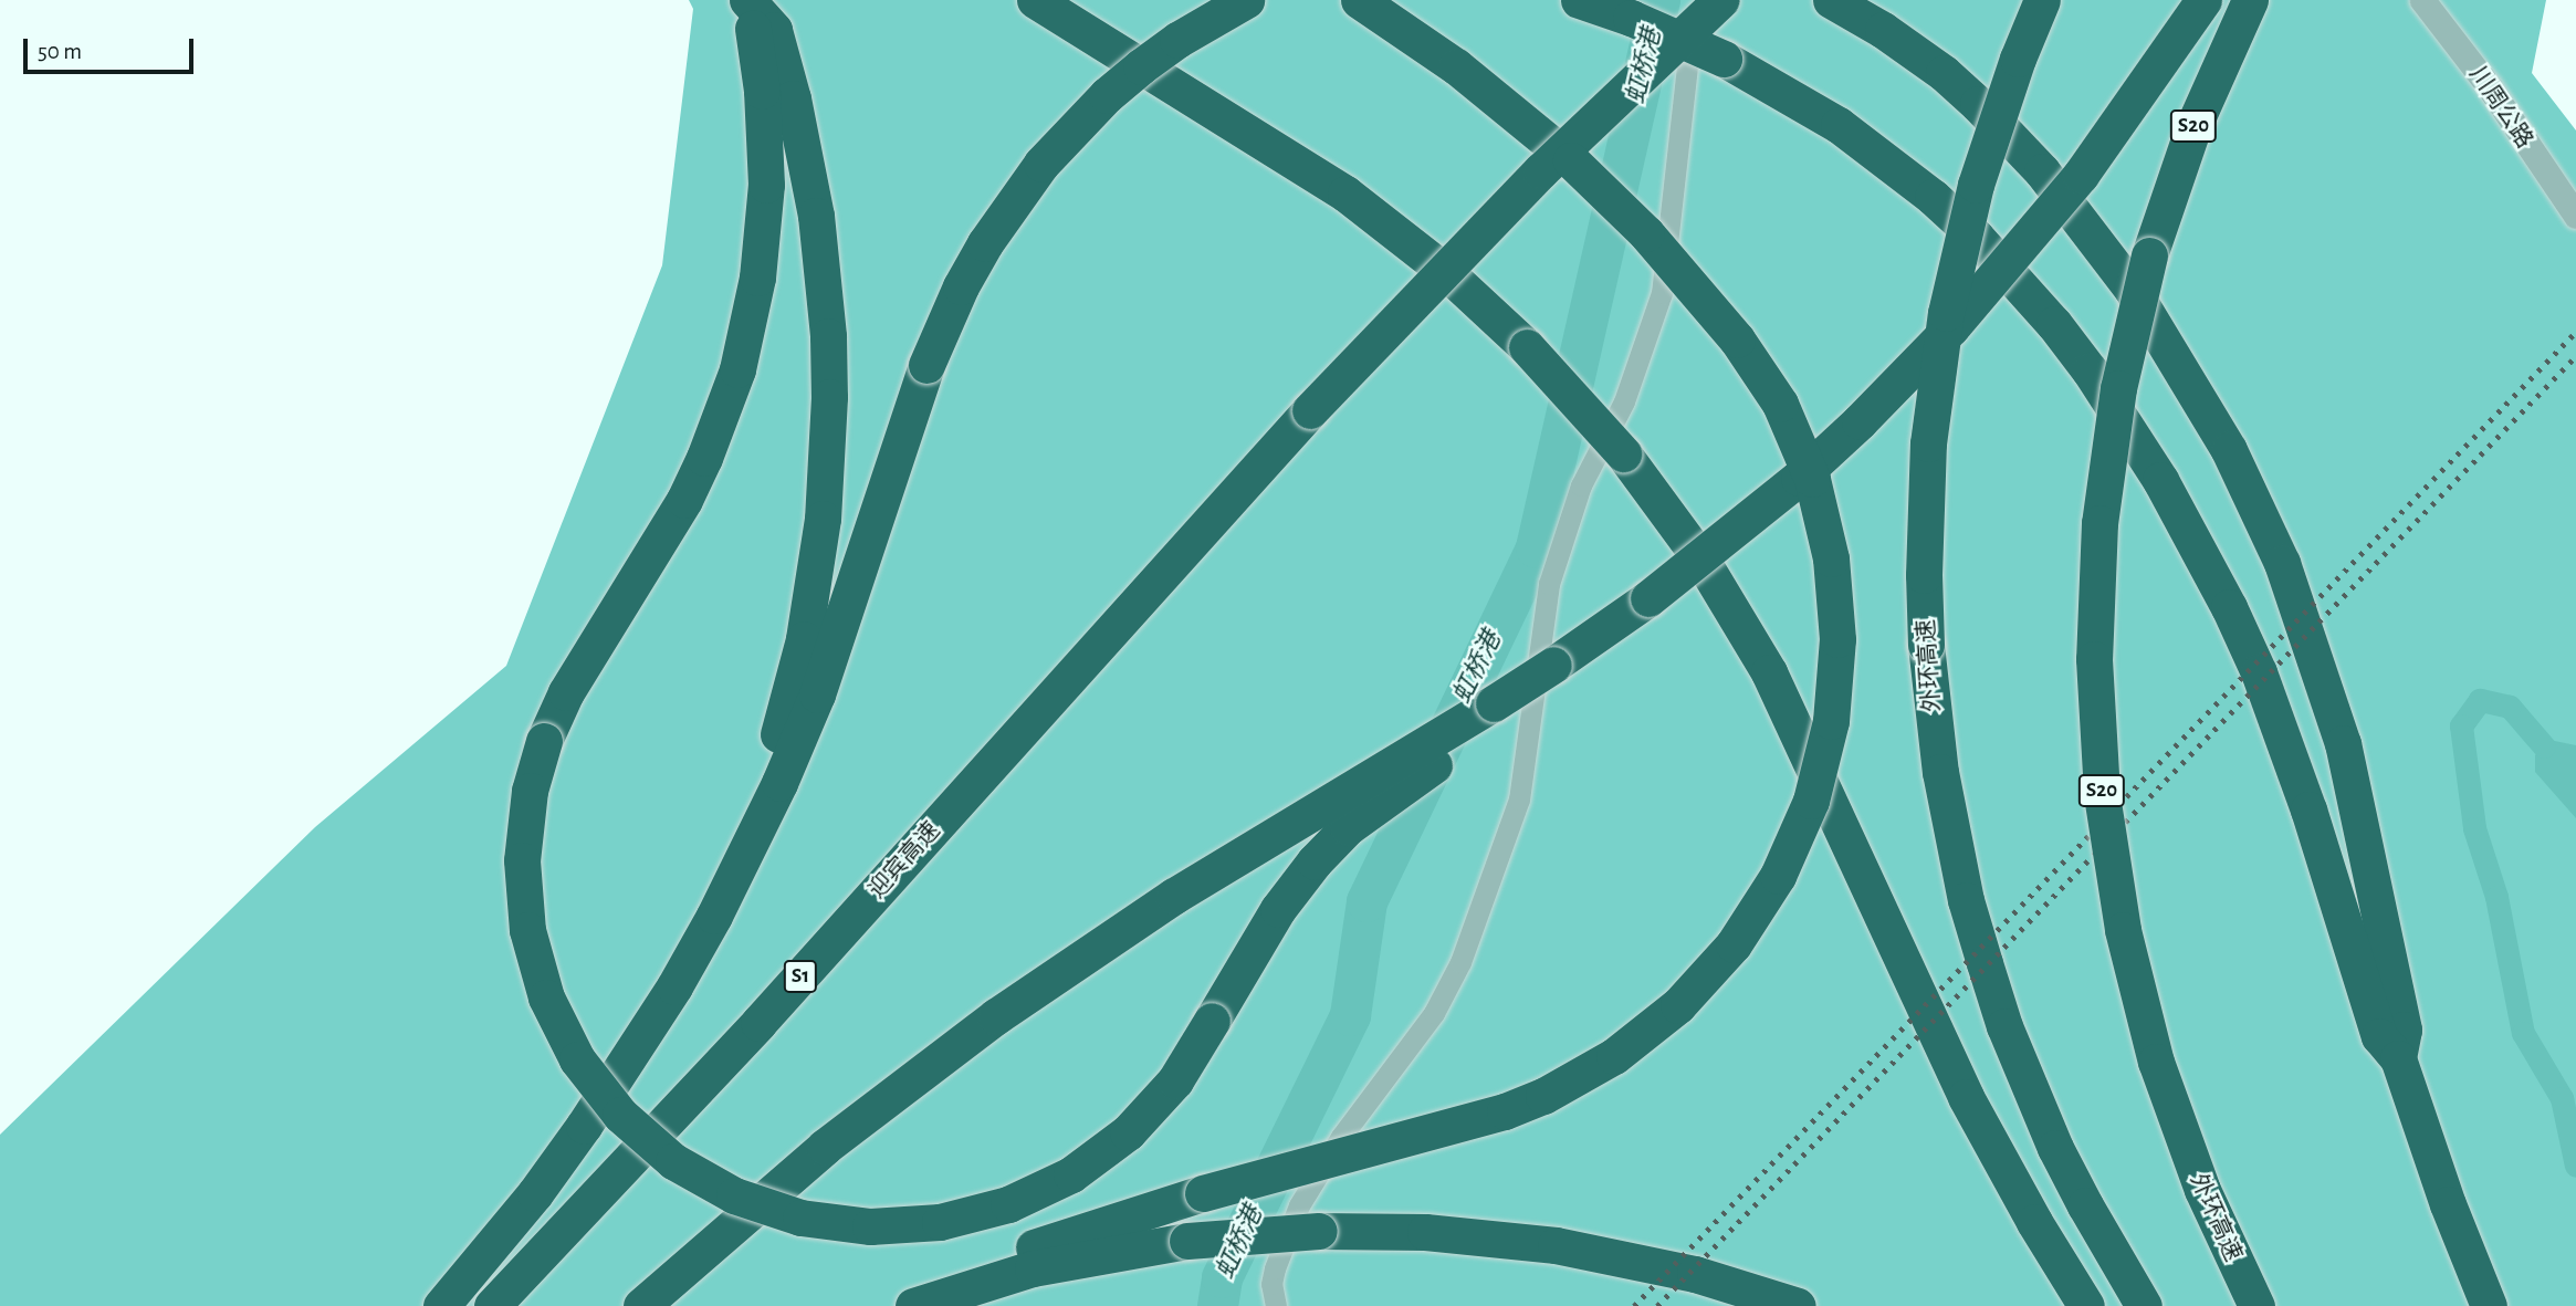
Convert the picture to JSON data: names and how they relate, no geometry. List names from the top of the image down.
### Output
{
  "streets": {
    "highway": [
      "S20",
      "外环高速",
      "迎宾高速",
      "S1"
    ],
    "street": ["川周公路"]
  },
  "water": ["虹桥港"],
  "scale_bar": "50 m"
}
